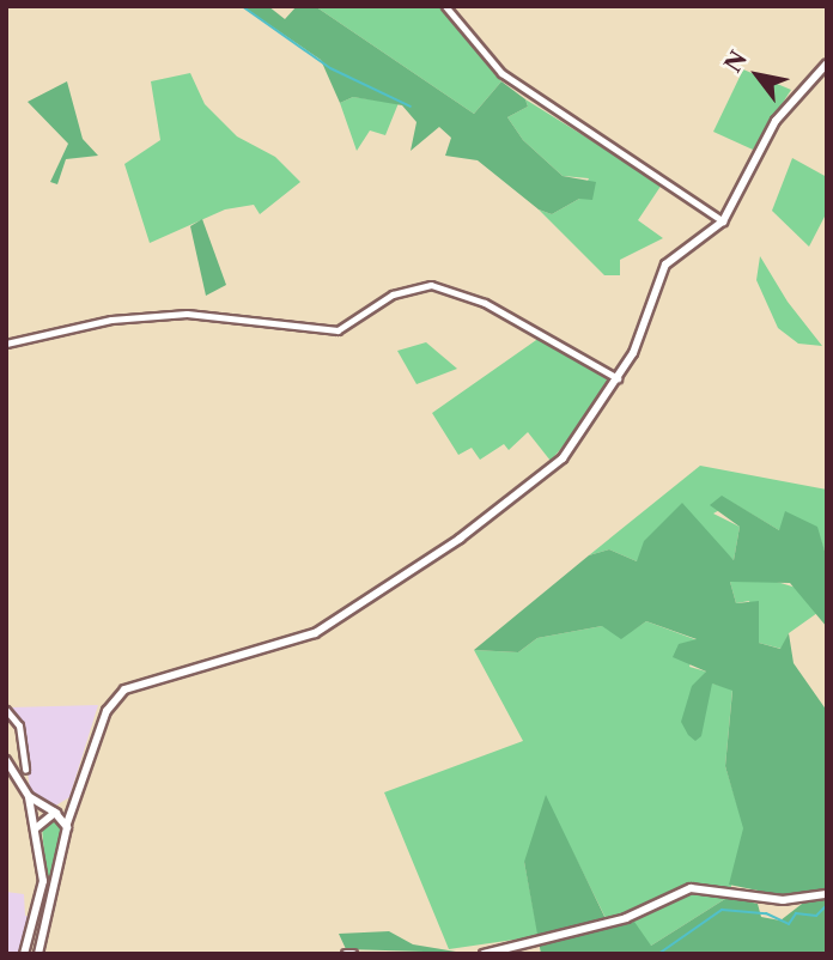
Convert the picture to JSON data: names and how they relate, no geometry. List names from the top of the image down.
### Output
{
  "north": "top left"
}
